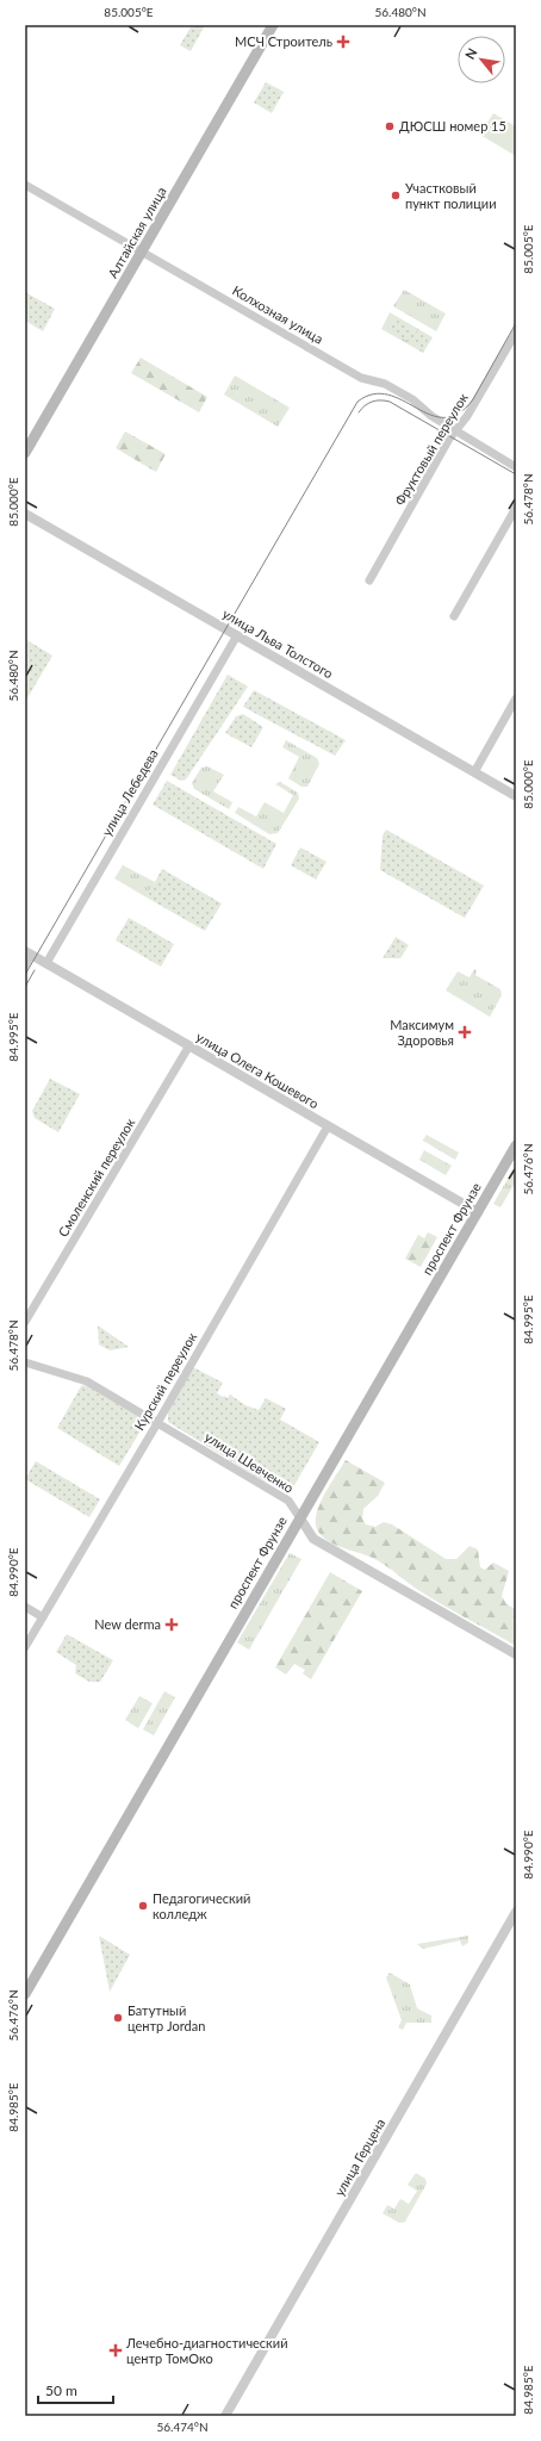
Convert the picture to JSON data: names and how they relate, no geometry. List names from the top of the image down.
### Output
{
  "streets": {
    "main road": ["Алтайская улица", "проспект Фрунзе"],
    "street": [
      "Колхозная улица",
      "Фруктовый переулок",
      "улица Льва Толстого",
      "улица Лебедева",
      "улица Олега Кошевого",
      "Смоленский переулок",
      "Курский переулок",
      "улица Шевченко",
      "улица Герцена"
    ]
  },
  "crossings": [
    ["Алтайская улица", "Колхозная улица"],
    ["Колхозная улица", "Фруктовый переулок"],
    ["улица Льва Толстого", "улица Лебедева"],
    ["улица Лебедева", "улица Олега Кошевого"],
    ["улица Олега Кошевого", "Смоленский переулок"],
    ["улица Олега Кошевого", "проспект Фрунзе"],
    ["улица Олега Кошевого", "Курский переулок"],
    ["проспект Фрунзе", "улица Шевченко"],
    ["Курский переулок", "улица Шевченко"]
  ],
  "places": {
    "health": [
      "МСЧ Строитель",
      "Максимум Здоровья",
      "New derma",
      "Лечебно-диагностический центр ТомОко"
    ],
    "other": [
      "ДЮСШ номер 15",
      "Участковый пункт полиции",
      "Педагогический колледж",
      "Батутный центр Jordan"
    ]
  },
  "scale_bar": "50 m",
  "north": "top left",
  "coordinates": [
    "85.005°E",
    "56.480°N",
    "56.478°N",
    "85.000°E",
    "84.995°E",
    "56.476°N",
    "84.990°E",
    "84.985°E",
    "56.474°N"
  ]
}
